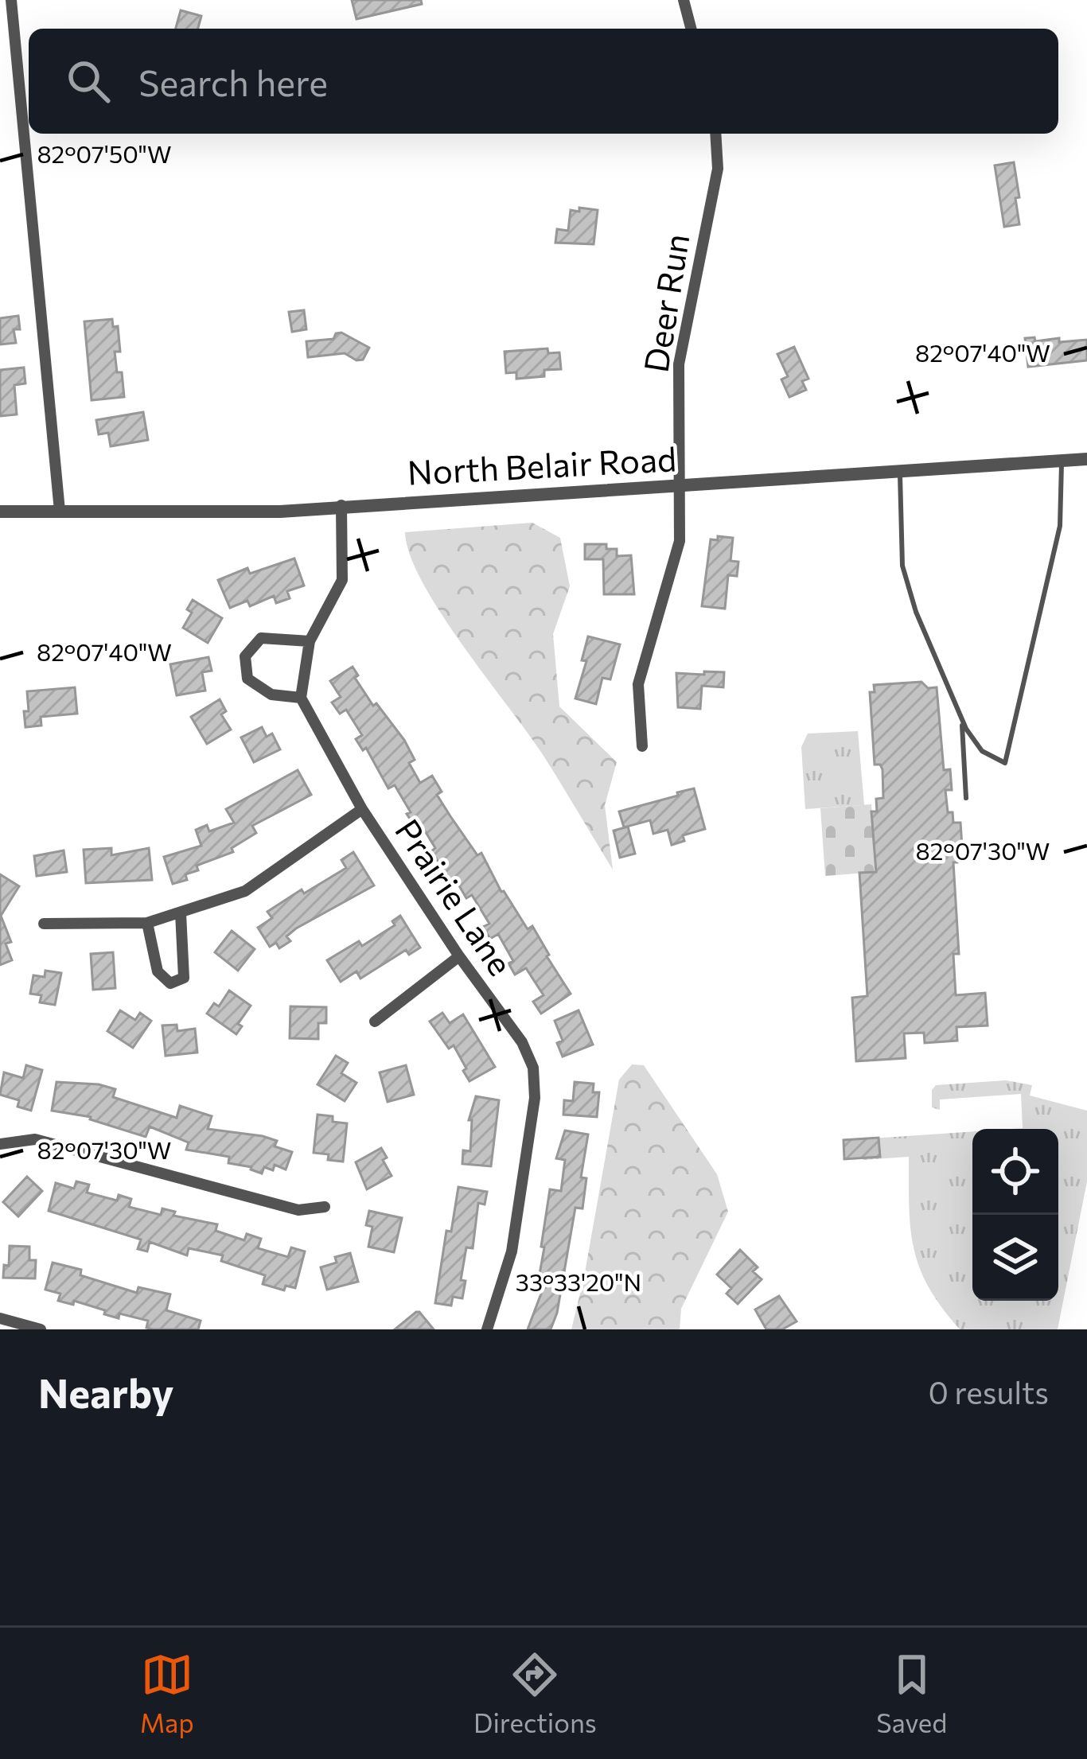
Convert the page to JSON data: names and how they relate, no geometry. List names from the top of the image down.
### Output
{
  "streets": {
    "street": ["Deer Run", "North Belair Road", "Prairie Lane"]
  },
  "crossings": [
    ["Deer Run", "North Belair Road"]
  ],
  "page": {
    "search": "Search here",
    "heading": ["Nearby", "0 results"],
    "nav": ["Map", "Directions", "Saved"]
  },
  "coordinates": [
    "82°07'50\"W",
    "82°07'40\"W",
    "82°07'30\"W",
    "33°33'20\"N"
  ]
}
